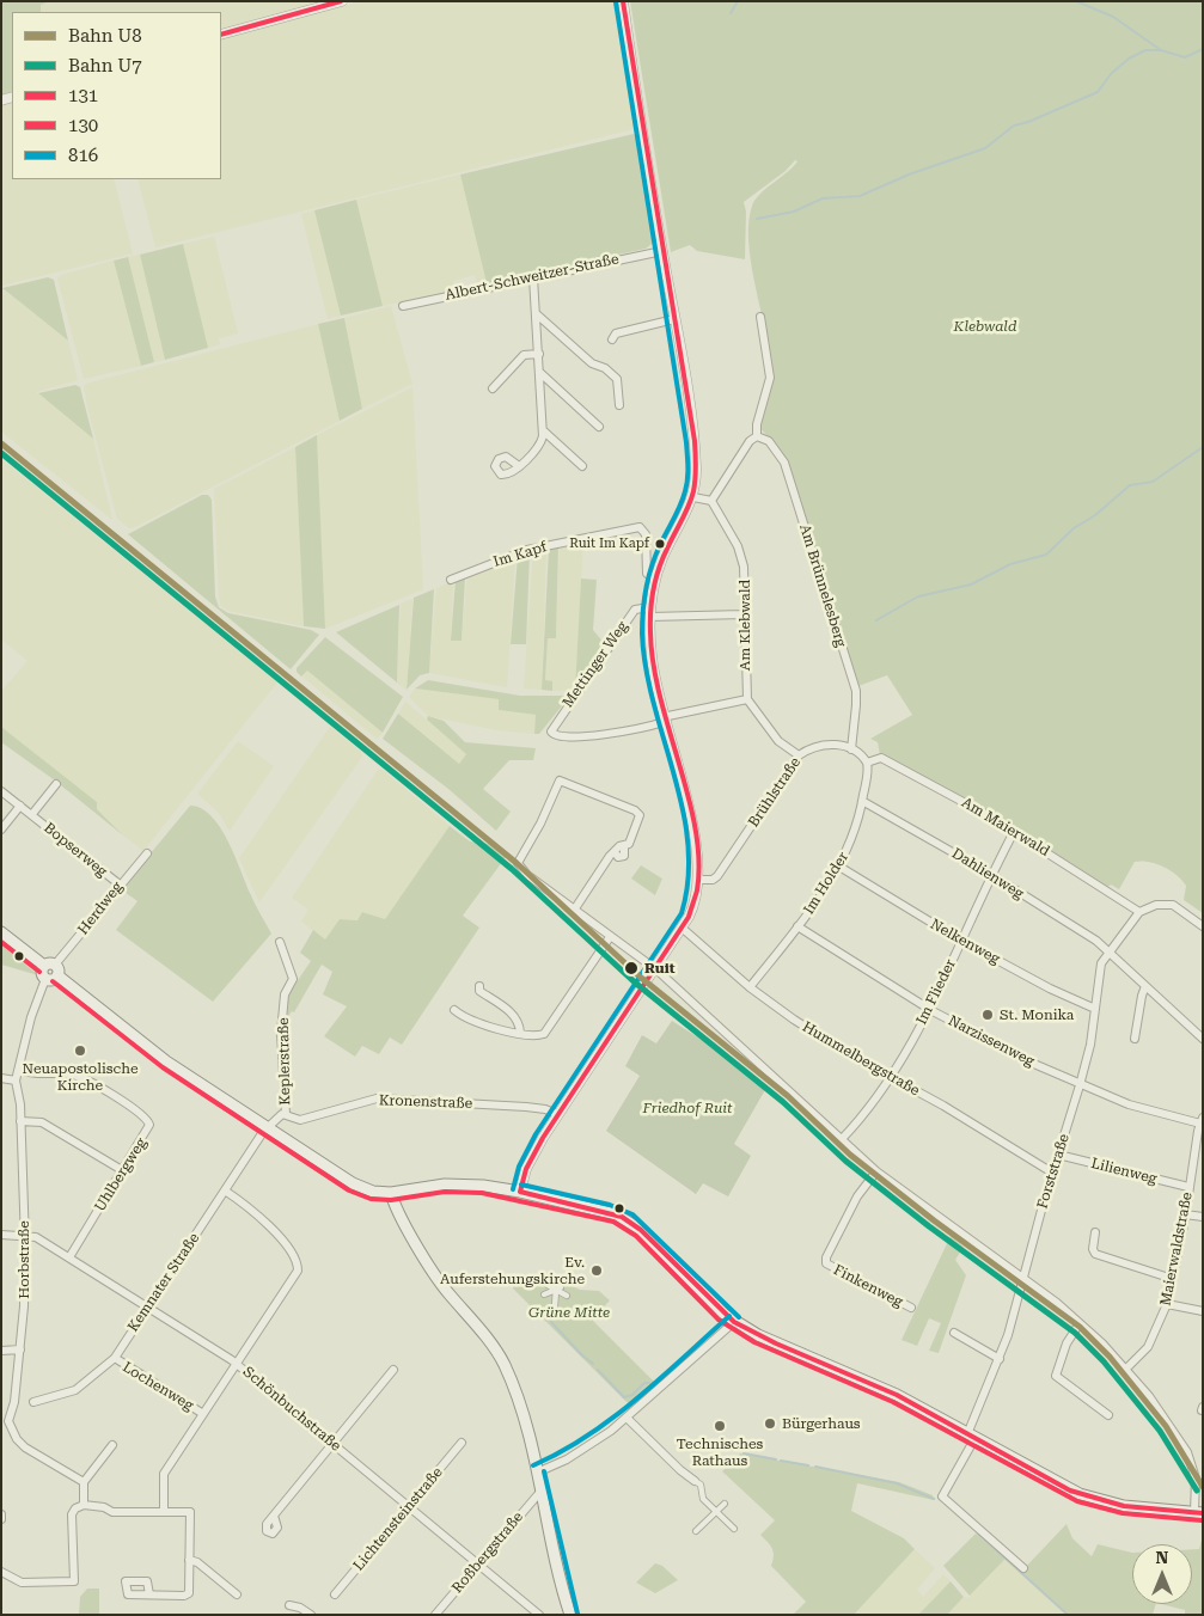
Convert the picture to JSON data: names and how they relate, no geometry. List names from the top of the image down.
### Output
{
  "streets": {
    "street": [
      "Albert-Schweitzer-Straße",
      "Im Kapf",
      "Am Brünnelesberg",
      "Am Klebwald",
      "Mettinger Weg",
      "Brühlstraße",
      "Am Maierwald",
      "Bopserweg",
      "Dahlienweg",
      "Im Holder",
      "Herdweg",
      "Nelkenweg",
      "Im Flieder",
      "Narzissenweg",
      "Hummelbergstraße",
      "Keplerstraße",
      "Kronenstraße",
      "Forststraße",
      "Lilienweg",
      "Uhlbergweg",
      "Maierwaldstraße",
      "Horbstraße",
      "Kemnater Straße",
      "Finkenweg",
      "Lochenweg",
      "Schönbuchstraße",
      "Lichtensteinstraße",
      "Roßbergstraße"
    ]
  },
  "crossings": [
    ["Am Brünnelesberg", "Brühlstraße"],
    ["Am Maierwald", "Im Holder"],
    ["Am Maierwald", "Im Flieder"],
    ["Am Maierwald", "Forststraße"],
    ["Bopserweg", "Herdweg"],
    ["Dahlienweg", "Im Holder"],
    ["Dahlienweg", "Im Flieder"],
    ["Dahlienweg", "Forststraße"],
    ["Im Holder", "Nelkenweg"],
    ["Im Holder", "Narzissenweg"],
    ["Im Holder", "Hummelbergstraße"],
    ["Nelkenweg", "Im Flieder"],
    ["Nelkenweg", "Forststraße"],
    ["Im Flieder", "Narzissenweg"],
    ["Im Flieder", "Hummelbergstraße"],
    ["Narzissenweg", "Forststraße"],
    ["Narzissenweg", "Maierwaldstraße"],
    ["Hummelbergstraße", "Forststraße"],
    ["Keplerstraße", "Kronenstraße"],
    ["Forststraße", "Lilienweg"],
    ["Lilienweg", "Maierwaldstraße"],
    ["Uhlbergweg", "Schönbuchstraße"],
    ["Horbstraße", "Schönbuchstraße"],
    ["Kemnater Straße", "Lochenweg"],
    ["Kemnater Straße", "Schönbuchstraße"],
    ["Schönbuchstraße", "Lichtensteinstraße"],
    ["Schönbuchstraße", "Roßbergstraße"]
  ],
  "parks": ["Klebwald", "Friedhof Ruit", "Grüne Mitte"],
  "places": [
    "Ruit Im Kapf",
    "Ruit",
    "St. Monika",
    "Neuapostolische Kirche",
    "Ev. Auferstehungskirche",
    "Bürgerhaus",
    "Technisches Rathaus"
  ],
  "lines": [
    "transit line 131",
    "transit line 816",
    "rail line U8",
    "rail line U7",
    "transit line 130"
  ],
  "legend": [
    "Bahn U8",
    "Bahn U7",
    "131",
    "130",
    "816"
  ],
  "north": "top"
}
